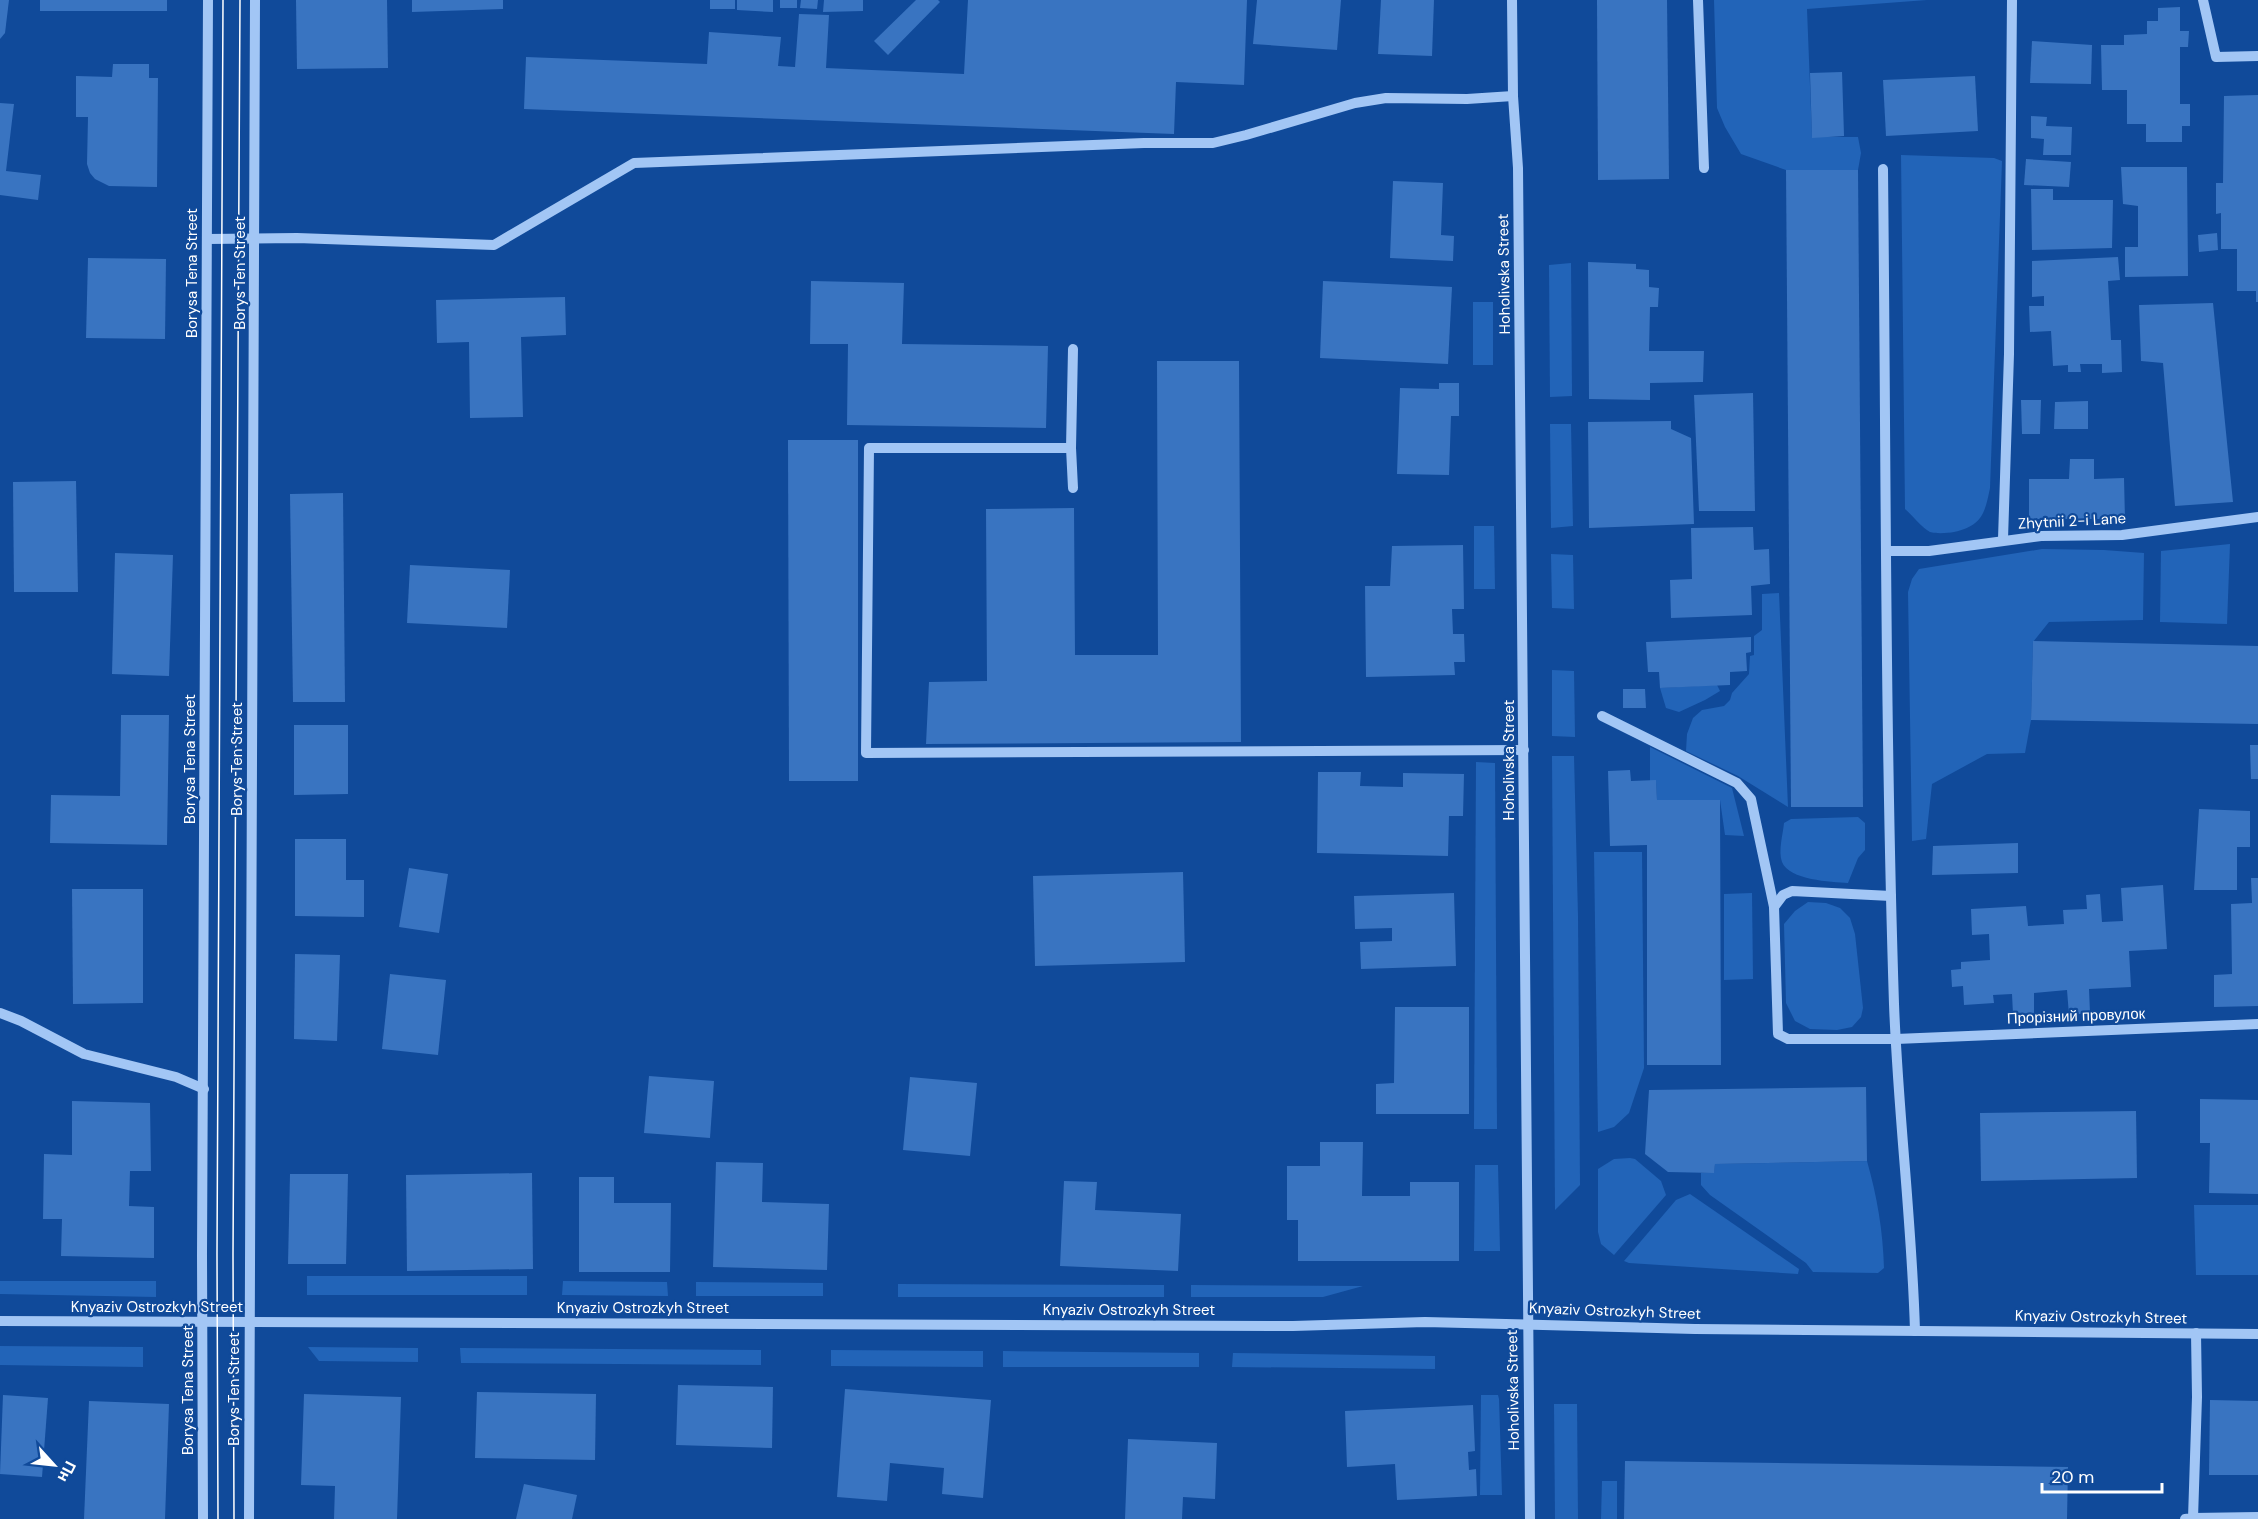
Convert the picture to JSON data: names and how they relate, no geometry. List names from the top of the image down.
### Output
{
  "streets": {
    "street": [
      "Borysa Tena Street",
      "Borys Ten Street",
      "Hoholivska Street",
      "Zhytnii 2-i Lane",
      "Прорізний провулок",
      "Knyaziv Ostrozkyh Street"
    ]
  },
  "crossings": [
    ["Borysa Tena Street", "Knyaziv Ostrozkyh Street"],
    ["Borys Ten Street", "Knyaziv Ostrozkyh Street"],
    ["Hoholivska Street", "Knyaziv Ostrozkyh Street"]
  ],
  "scale_bar": "20 m",
  "north": "bottom right"
}
